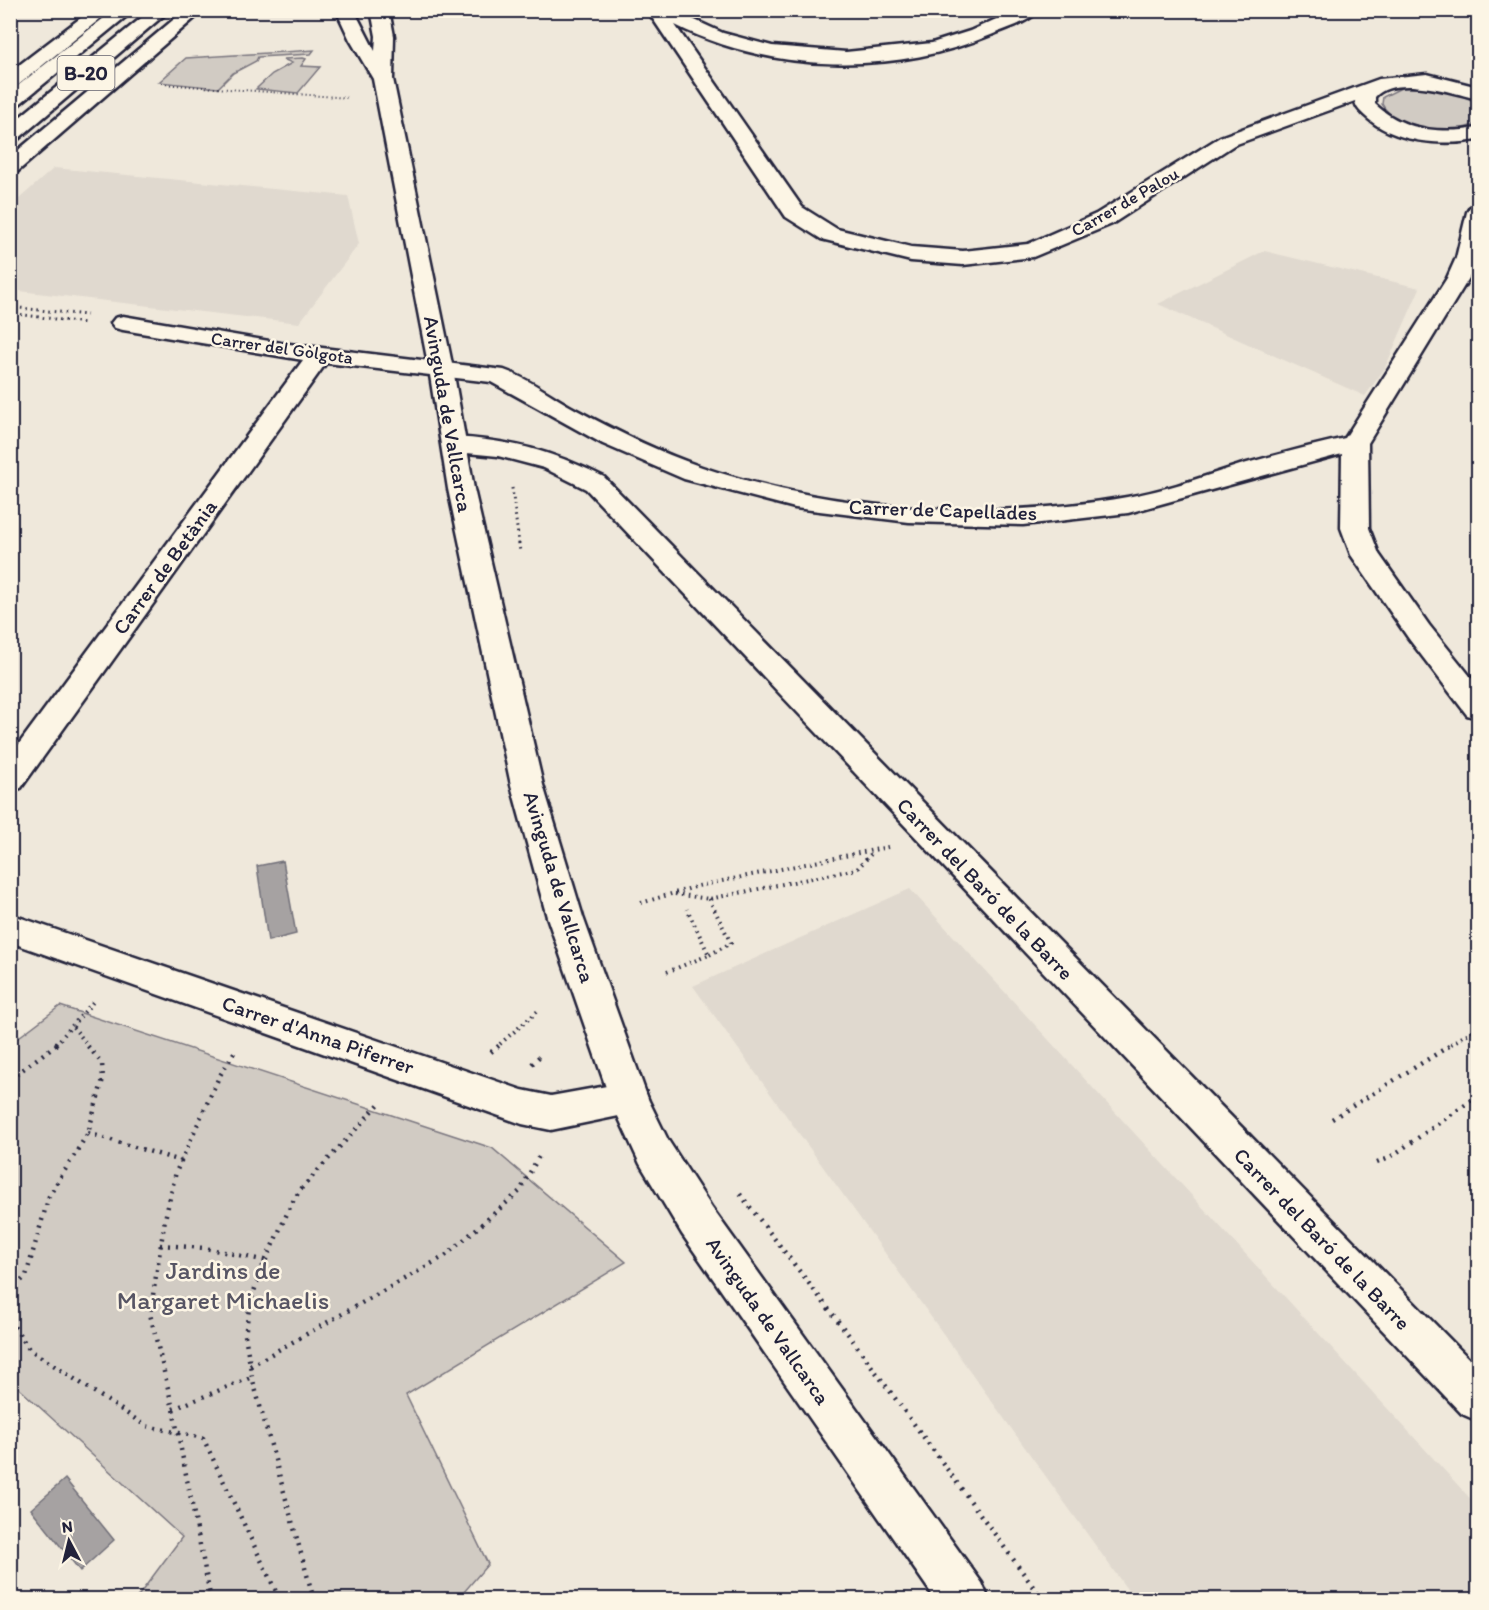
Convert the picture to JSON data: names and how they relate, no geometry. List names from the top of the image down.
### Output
{
  "streets": {
    "main road": [
      "B-20",
      "Carrer de Palou",
      "Carrer del Gòlgota",
      "Avinguda de Vallcarca",
      "Carrer de Capellades",
      "Carrer de Betània",
      "Carrer del Baró de la Barre",
      "Carrer d'Anna Piferrer"
    ]
  },
  "crossings": [
    ["Carrer del Gòlgota", "Avinguda de Vallcarca"],
    ["Carrer del Gòlgota", "Carrer de Capellades"],
    ["Carrer del Gòlgota", "Carrer de Betània"],
    ["Avinguda de Vallcarca", "Carrer de Capellades"],
    ["Avinguda de Vallcarca", "Carrer del Baró de la Barre"],
    ["Avinguda de Vallcarca", "Carrer d'Anna Piferrer"]
  ],
  "parks": ["Jardins de Margaret Michaelis"],
  "north": "top"
}
